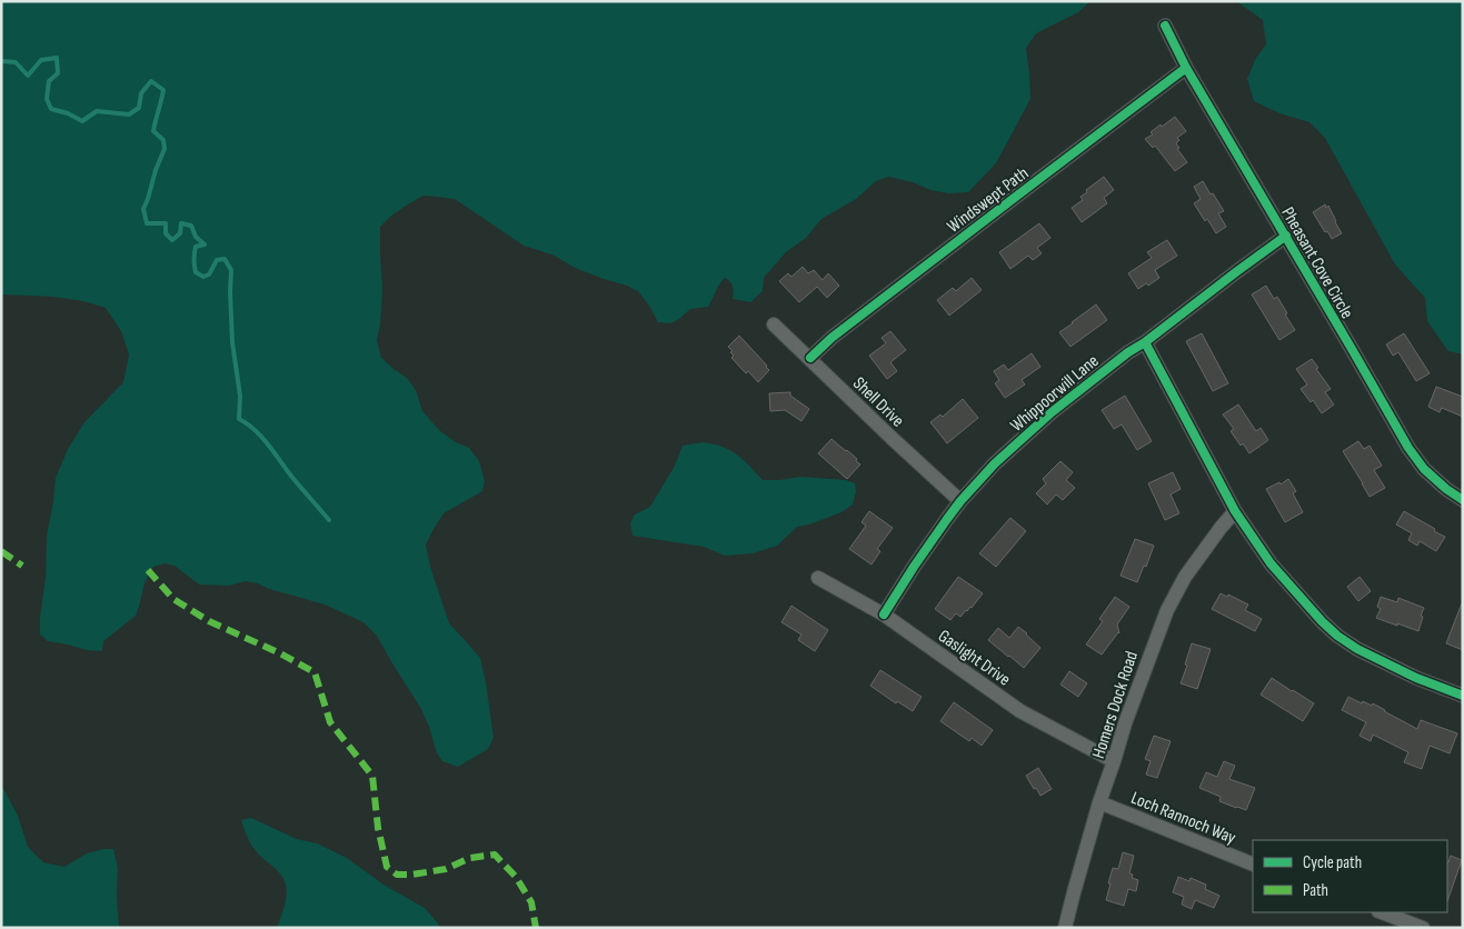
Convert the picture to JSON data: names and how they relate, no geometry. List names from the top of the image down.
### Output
{
  "streets": {
    "street": [
      "Windswept Path",
      "Pheasant Cove Circle",
      "Whippoorwill Lane",
      "Shell Drive",
      "Gaslight Drive",
      "Homers Dock Road",
      "Loch Rannoch Way"
    ]
  },
  "crossings": [
    ["Windswept Path", "Pheasant Cove Circle"],
    ["Windswept Path", "Shell Drive"],
    ["Pheasant Cove Circle", "Whippoorwill Lane"],
    ["Whippoorwill Lane", "Shell Drive"],
    ["Whippoorwill Lane", "Gaslight Drive"],
    ["Gaslight Drive", "Homers Dock Road"],
    ["Homers Dock Road", "Loch Rannoch Way"]
  ],
  "legend": ["Cycle path", "Path"]
}
